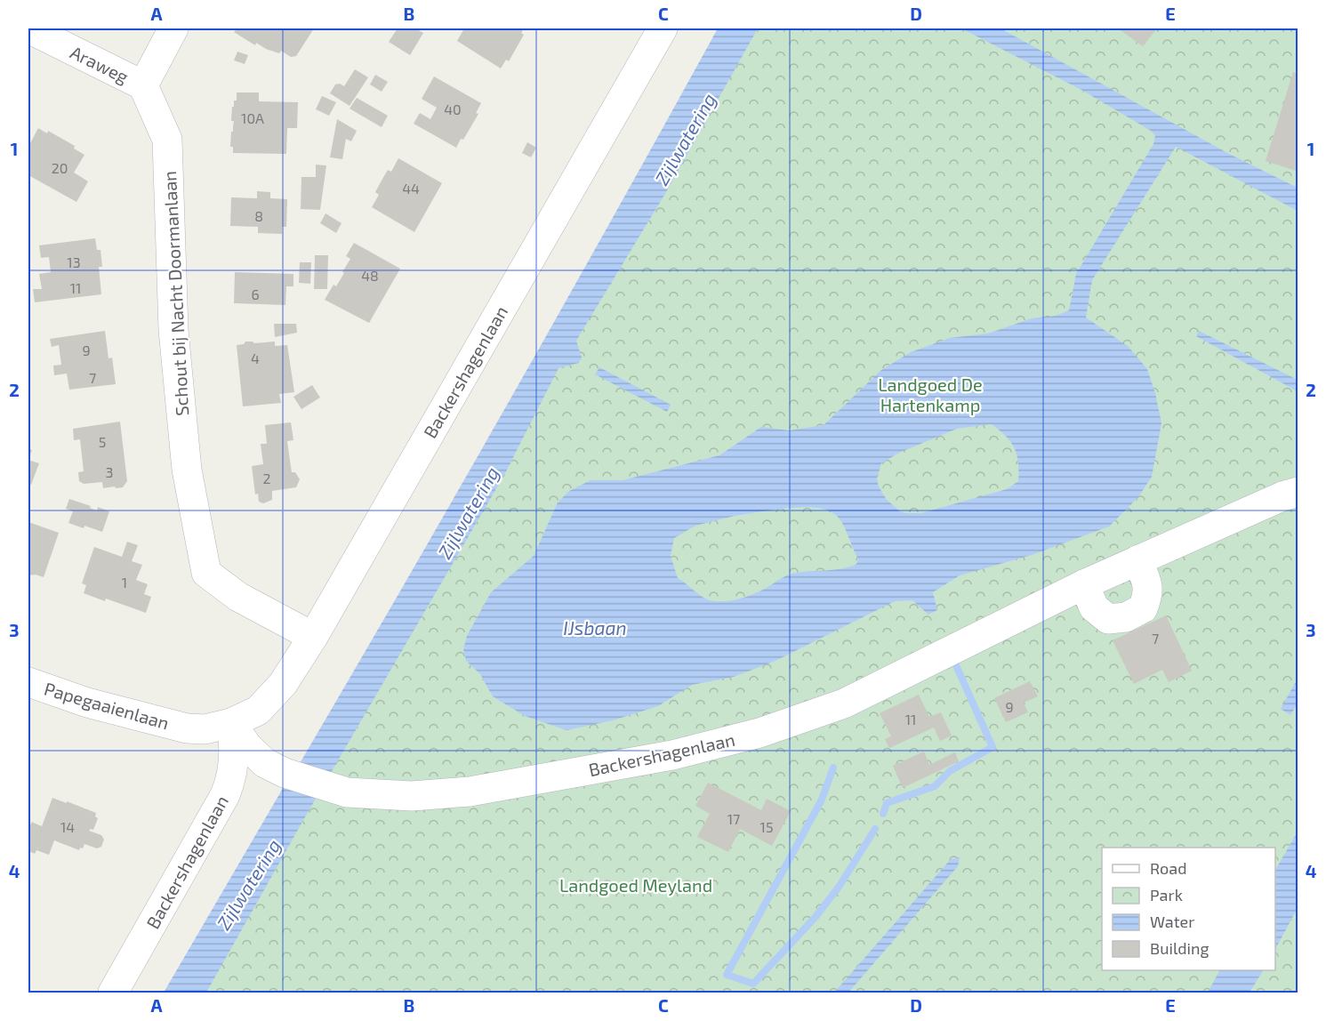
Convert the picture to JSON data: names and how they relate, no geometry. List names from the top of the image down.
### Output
{
  "streets": {
    "street": [
      "Araweg",
      "Schout bij Nacht Doormanlaan",
      "Backershagenlaan",
      "Papegaaienlaan"
    ]
  },
  "crossings": [
    ["Araweg", "Schout bij Nacht Doormanlaan"],
    ["Schout bij Nacht Doormanlaan", "Backershagenlaan"],
    ["Backershagenlaan", "Papegaaienlaan"]
  ],
  "water": ["Zijlwatering", "IJsbaan"],
  "parks": ["Landgoed De Hartenkamp", "Landgoed Meyland"],
  "house_numbers": [
    "40",
    "10A",
    "20",
    "44",
    "8",
    "13",
    "48",
    "11",
    "6",
    "9",
    "4",
    "7",
    "5",
    "3",
    "2",
    "1",
    "7",
    "9",
    "11",
    "17",
    "14",
    "15"
  ],
  "legend": [
    "Road",
    "Park",
    "Water",
    "Building"
  ],
  "grid": {
    "columns": [
      "A",
      "B",
      "C",
      "D",
      "E"
    ],
    "rows": [
      "1",
      "2",
      "3",
      "4"
    ]
  }
}
